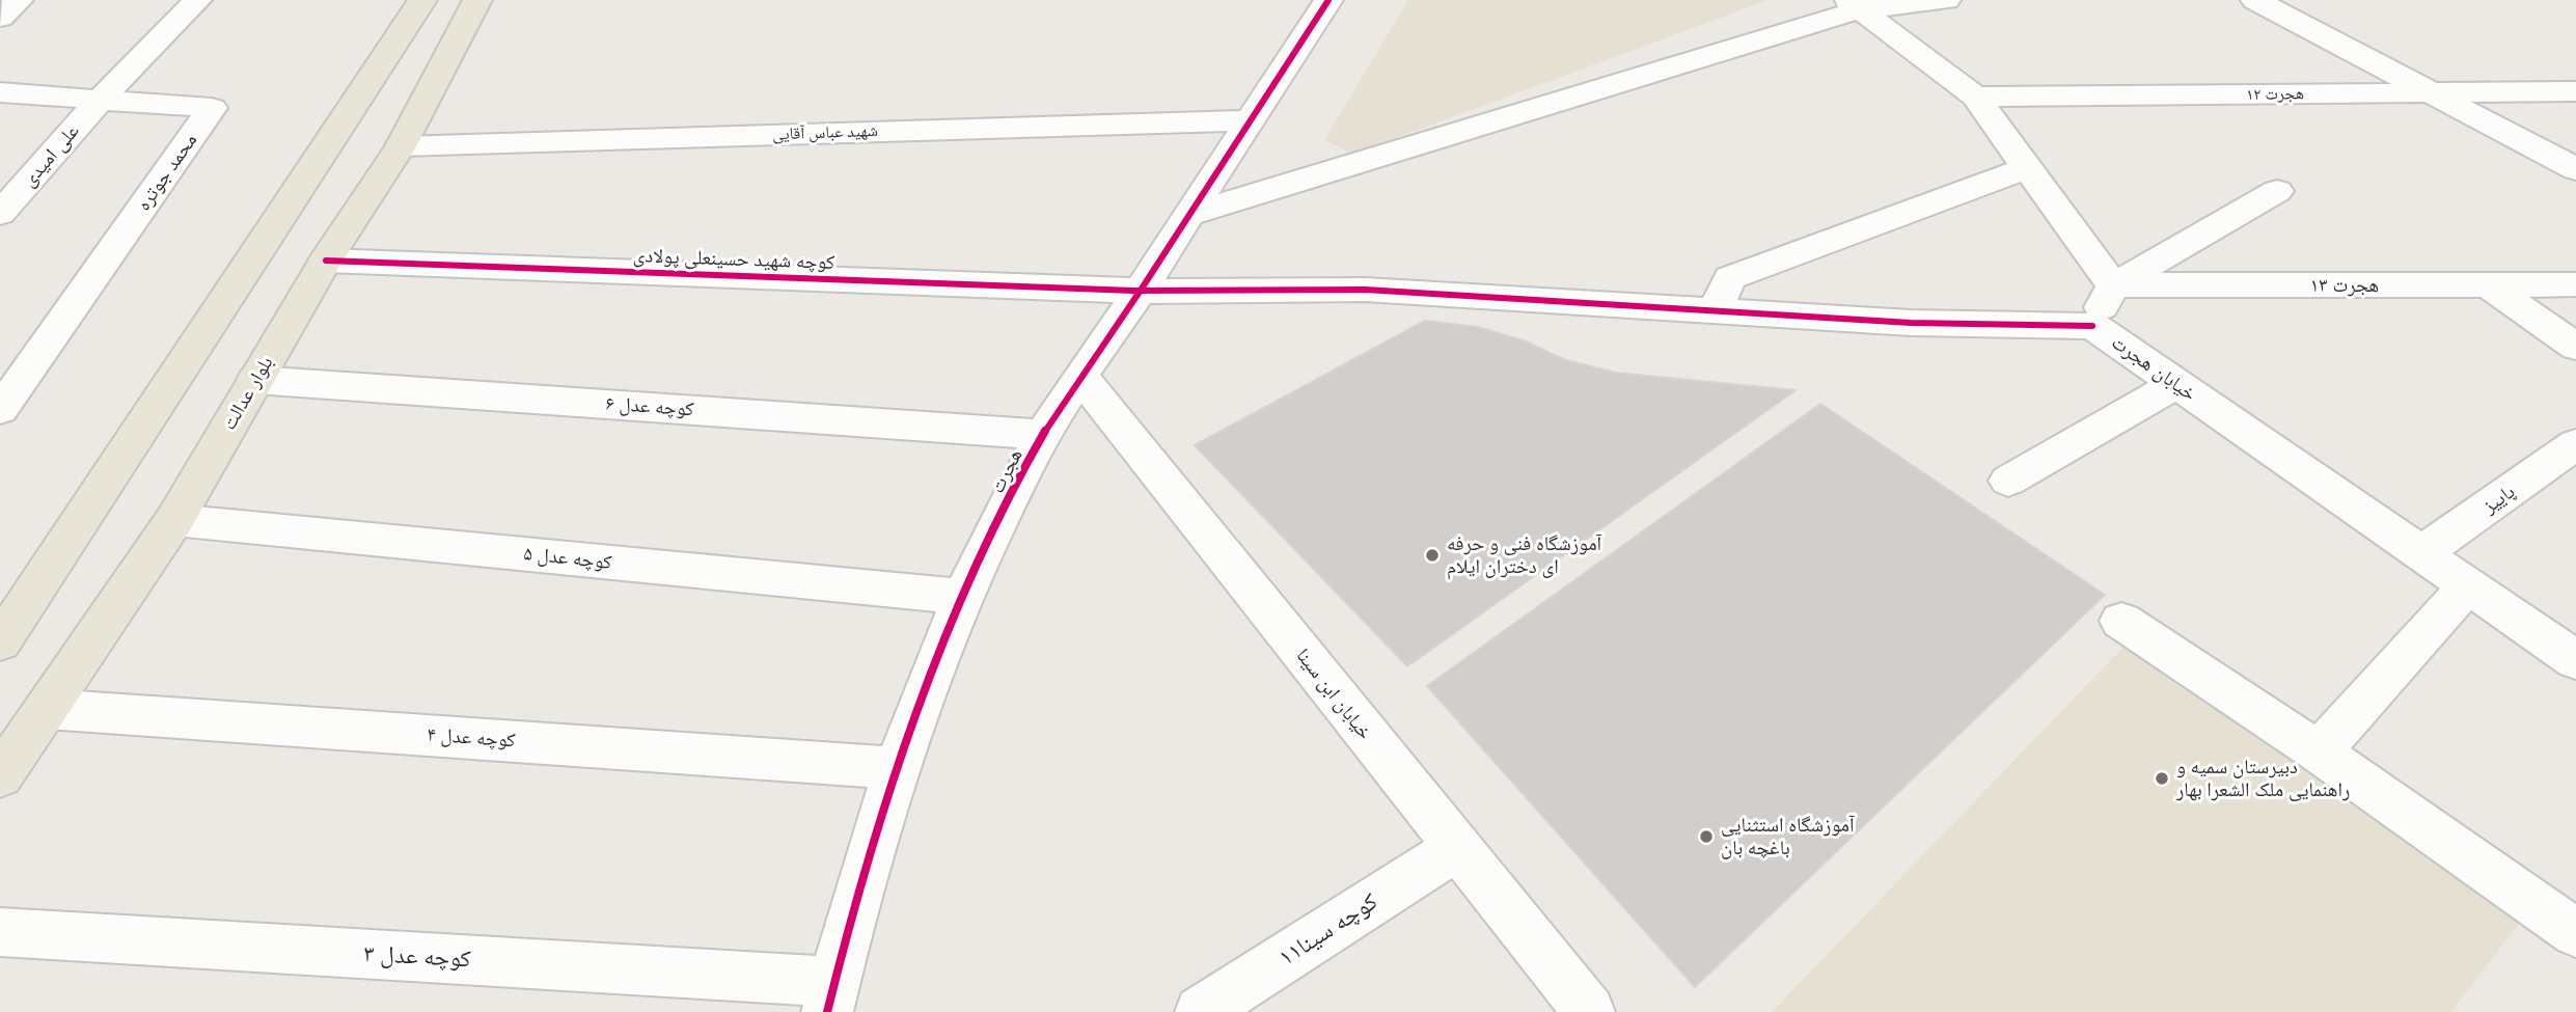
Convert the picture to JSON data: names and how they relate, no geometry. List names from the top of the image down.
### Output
{
  "streets": {
    "main road": ["بلوار عدالت"],
    "street": [
      "هجرت ۱۲",
      "شهید عباس آقایی",
      "علی امیدی",
      "محمد جوتره",
      "کوچه شهید حسینعلی پولادی",
      "هجرت ۱۳",
      "خیابان هجرت",
      "کوچه عدل ۶",
      "هجرت",
      "پاییز",
      "کوچه عدل ۵",
      "خیابان ابن سینا",
      "کوچه عدل ۴",
      "کوچه سینا۱۱",
      "کوچه عدل ۳"
    ]
  },
  "crossings": [
    ["شهید عباس آقایی", "بلوار عدالت"],
    ["شهید عباس آقایی", "هجرت"],
    ["علی امیدی", "محمد جوتره"],
    ["کوچه شهید حسینعلی پولادی", "خیابان هجرت"],
    ["کوچه شهید حسینعلی پولادی", "بلوار عدالت"],
    ["کوچه شهید حسینعلی پولادی", "هجرت"],
    ["هجرت ۱۳", "خیابان هجرت"],
    ["خیابان هجرت", "پاییز"],
    ["بلوار عدالت", "کوچه عدل ۶"],
    ["بلوار عدالت", "کوچه عدل ۵"],
    ["بلوار عدالت", "کوچه عدل ۴"],
    ["کوچه عدل ۶", "هجرت"],
    ["هجرت", "کوچه عدل ۵"],
    ["هجرت", "خیابان ابن سینا"],
    ["هجرت", "کوچه عدل ۴"],
    ["هجرت", "کوچه عدل ۳"],
    ["خیابان ابن سینا", "کوچه سینا۱۱"]
  ],
  "places": ["آموزشگاه فنی و حرفه ای دختران ایلام", "دبیرستان سمیه و راهنمایی ملک الشعرا بهار", "آموزشگاه استثنایی باغچه بان"]
}
